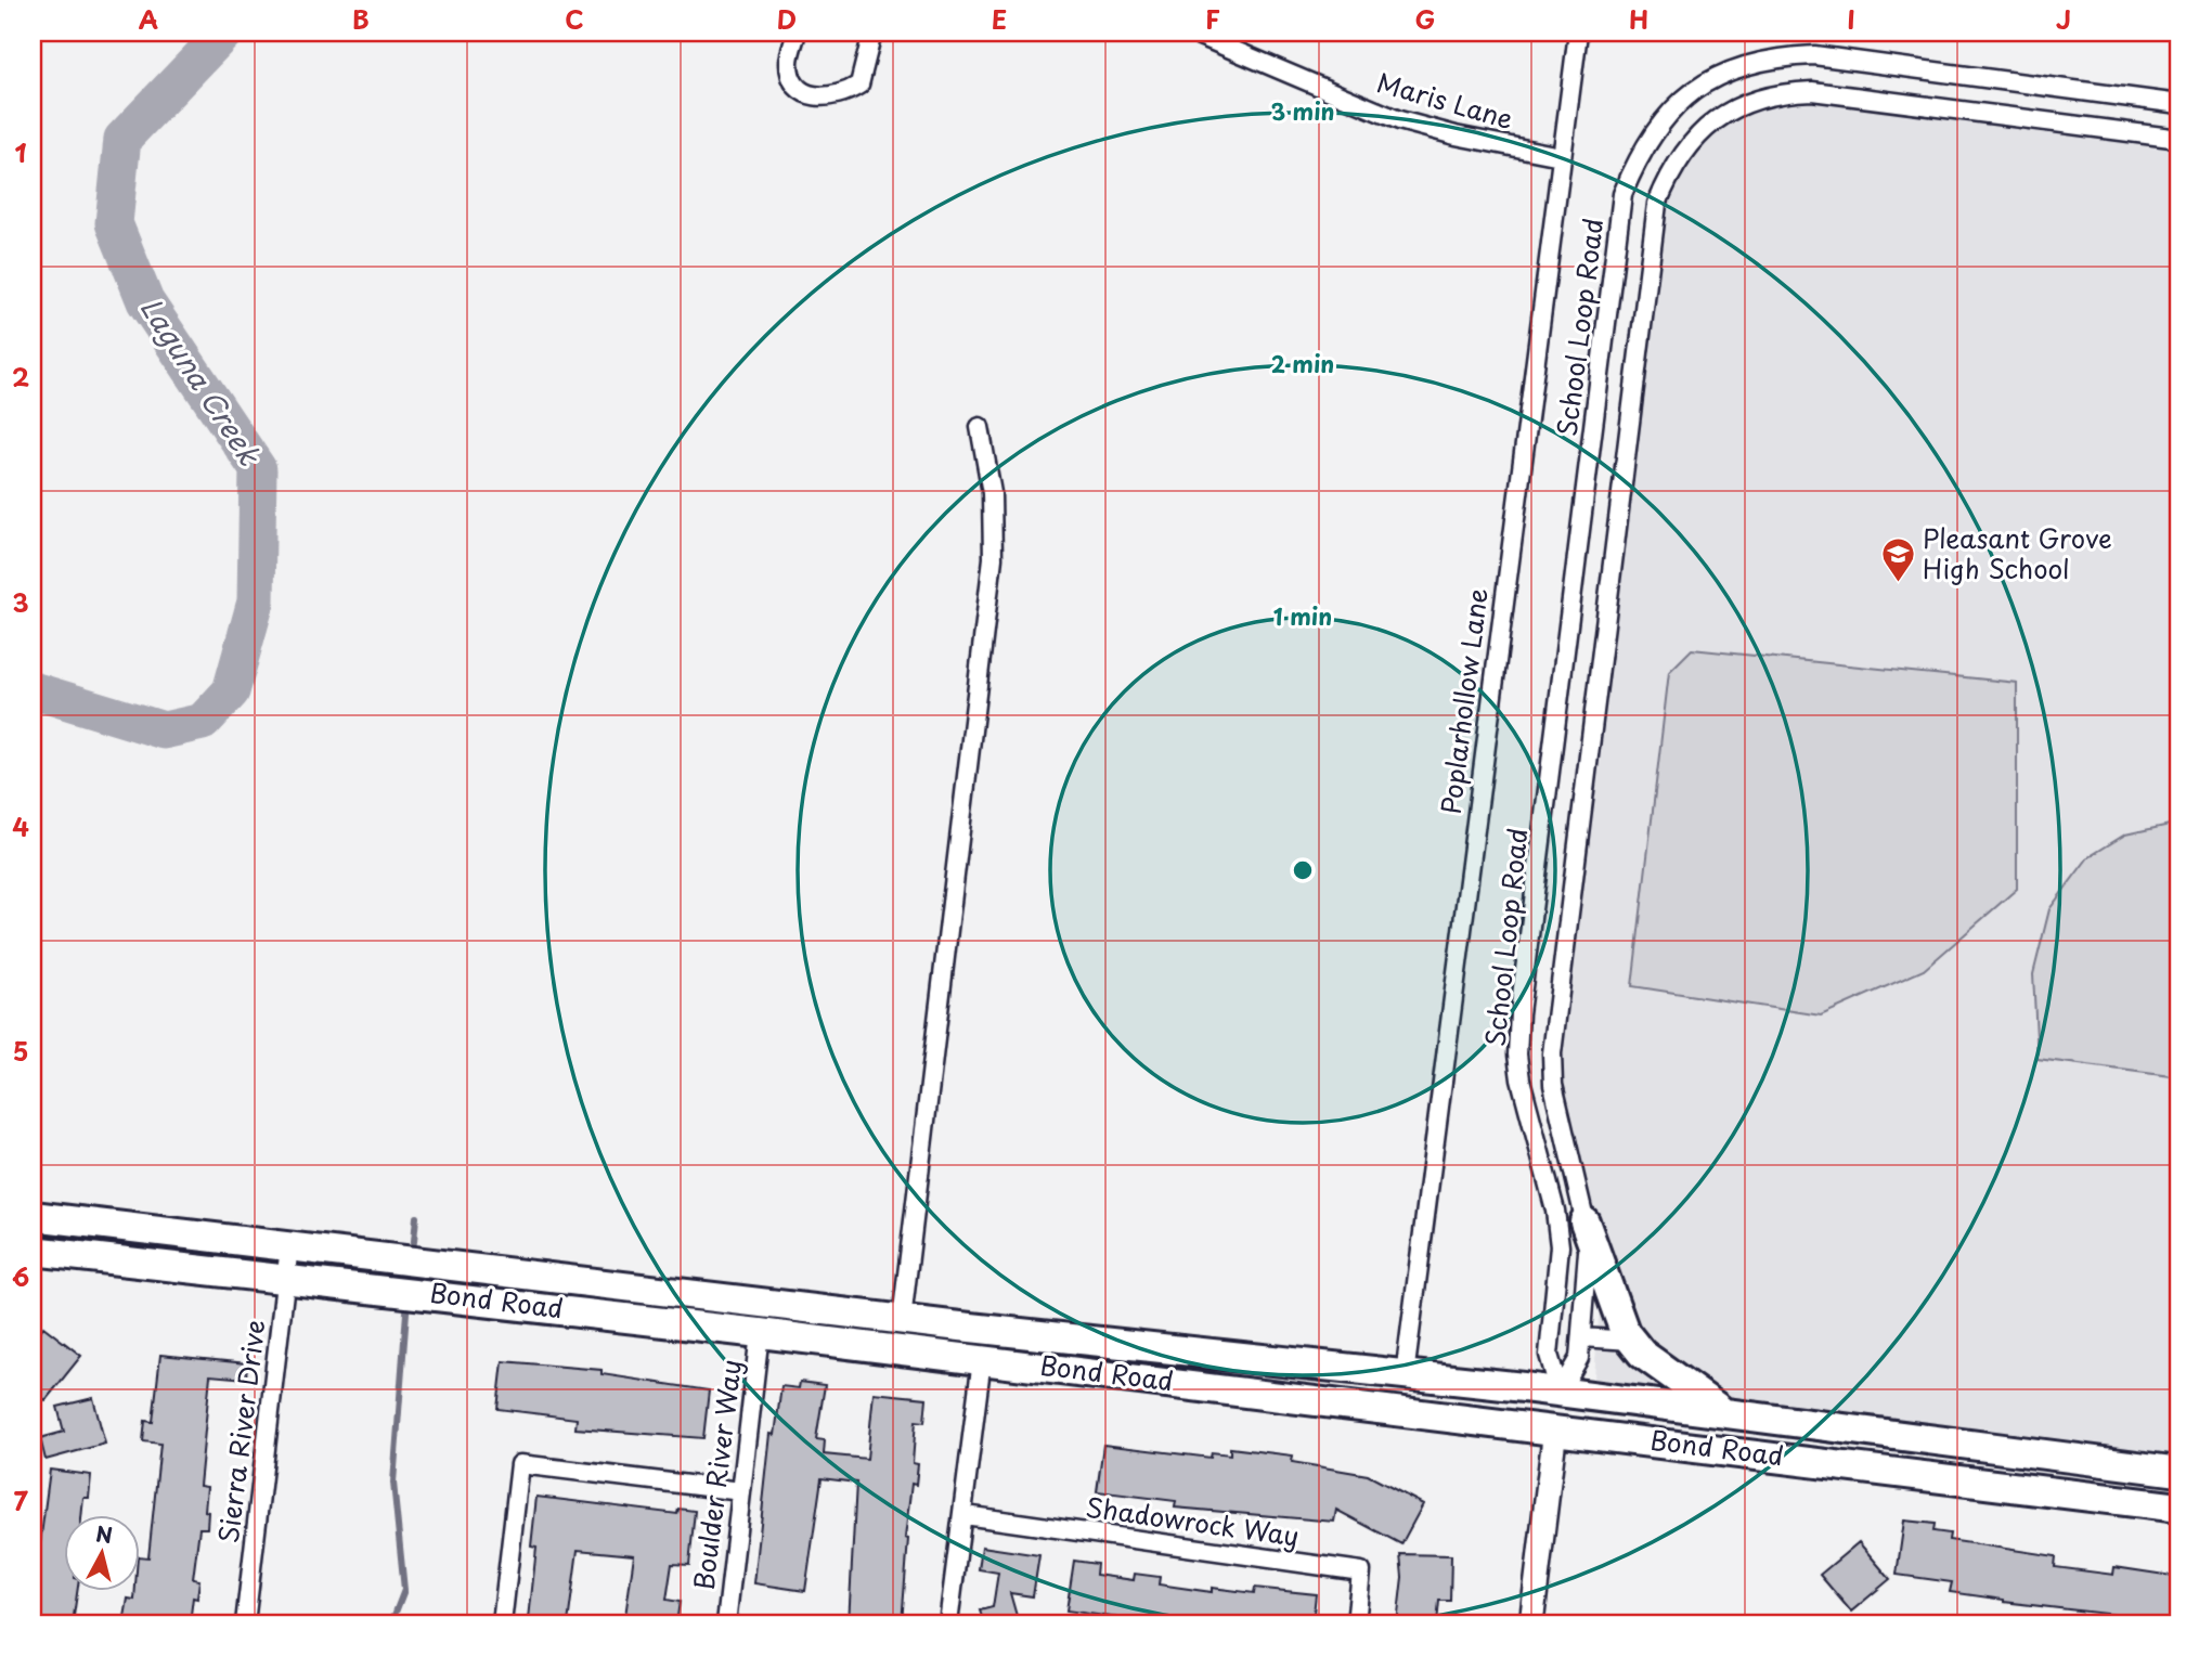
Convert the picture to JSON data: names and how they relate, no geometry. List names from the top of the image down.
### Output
{
  "streets": {
    "main road": ["Bond Road"],
    "street": [
      "Maris Lane",
      "School Loop Road",
      "Poplarhollow Lane",
      "Sierra River Drive",
      "Boulder River Way",
      "Shadowrock Way"
    ]
  },
  "crossings": [
    ["Maris Lane", "Poplarhollow Lane"],
    ["School Loop Road", "Bond Road"],
    ["Poplarhollow Lane", "Bond Road"],
    ["Bond Road", "Sierra River Drive"],
    ["Bond Road", "Boulder River Way"]
  ],
  "water": ["Laguna Creek"],
  "places": {
    "school or university": ["Pleasant Grove High School"]
  },
  "north": "top",
  "grid": {
    "columns": [
      "A",
      "B",
      "C",
      "D",
      "E",
      "F",
      "G",
      "H",
      "I",
      "J"
    ],
    "rows": [
      "1",
      "2",
      "3",
      "4",
      "5",
      "6",
      "7"
    ]
  },
  "rings": ["3 min", "2 min", "1 min"]
}
